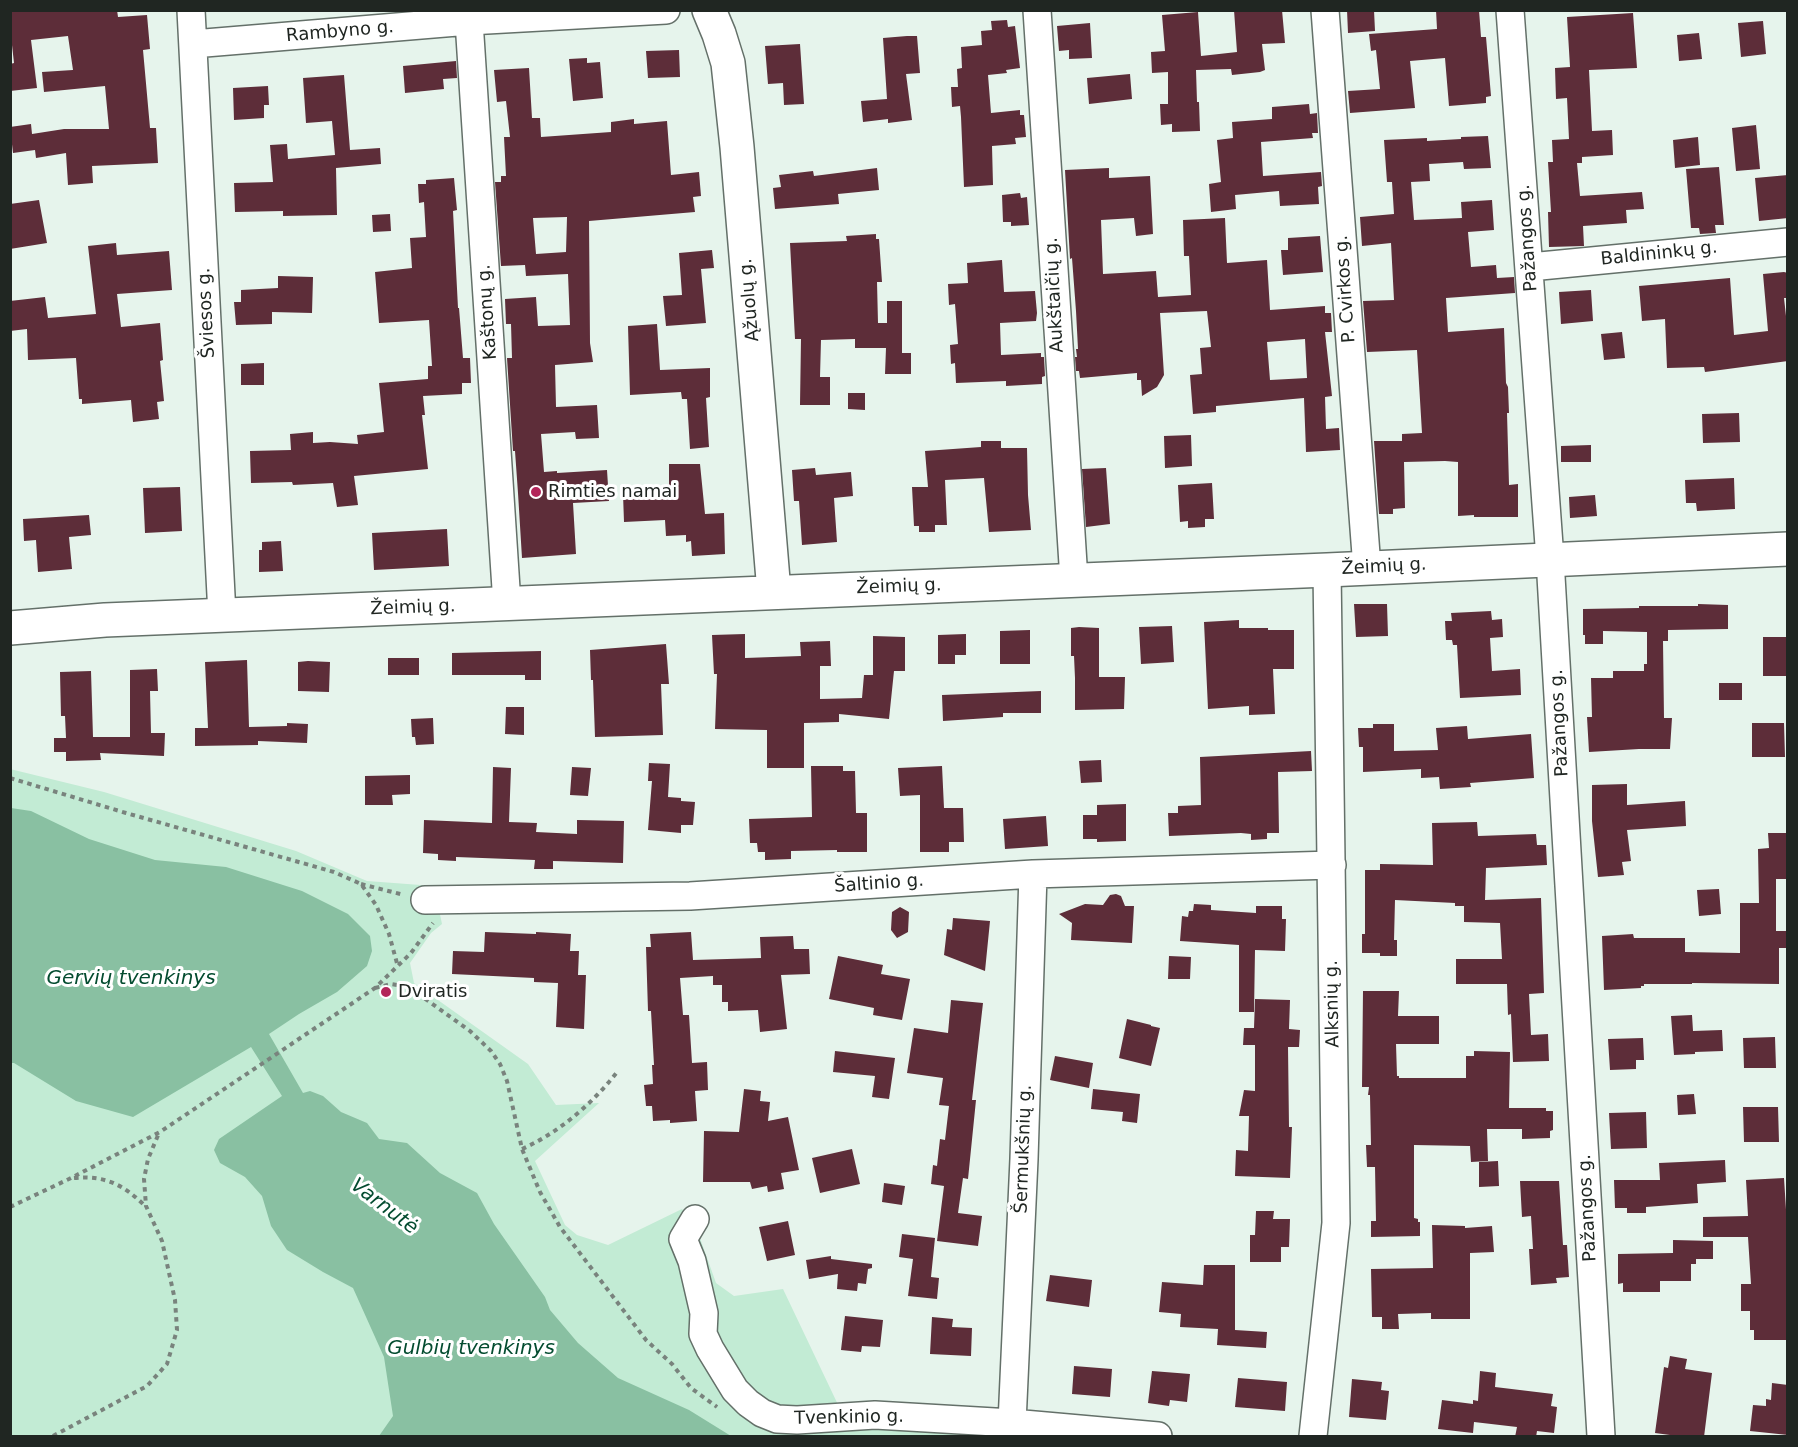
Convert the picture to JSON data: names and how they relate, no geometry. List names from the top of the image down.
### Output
{
  "streets": {
    "main road": ["Ąžuolų g.", "Žeimių g."],
    "street": [
      "Rambyno g.",
      "Pažangos g.",
      "Baldininkų g.",
      "P. Cvirkos g.",
      "Aukštaičių g.",
      "Kaštonų g.",
      "Šviesos g.",
      "Šaltinio g.",
      "Alksnių g.",
      "Šermukšnių g.",
      "Tvenkinio g."
    ]
  },
  "crossings": [
    ["Rambyno g.", "Kaštonų g."],
    ["Rambyno g.", "Šviesos g."],
    ["Pažangos g.", "Baldininkų g."],
    ["Pažangos g.", "Žeimių g."],
    ["P. Cvirkos g.", "Žeimių g."],
    ["Aukštaičių g.", "Žeimių g."],
    ["Ąžuolų g.", "Žeimių g."],
    ["Kaštonų g.", "Žeimių g."],
    ["Šviesos g.", "Žeimių g."],
    ["Žeimių g.", "Alksnių g."],
    ["Šaltinio g.", "Alksnių g."],
    ["Šaltinio g.", "Šermukšnių g."],
    ["Šermukšnių g.", "Tvenkinio g."]
  ],
  "water": ["Gervių tvenkinys", "Varnutė", "Gulbių tvenkinys"],
  "places": ["Rimties namai", "Dviratis"]
}
